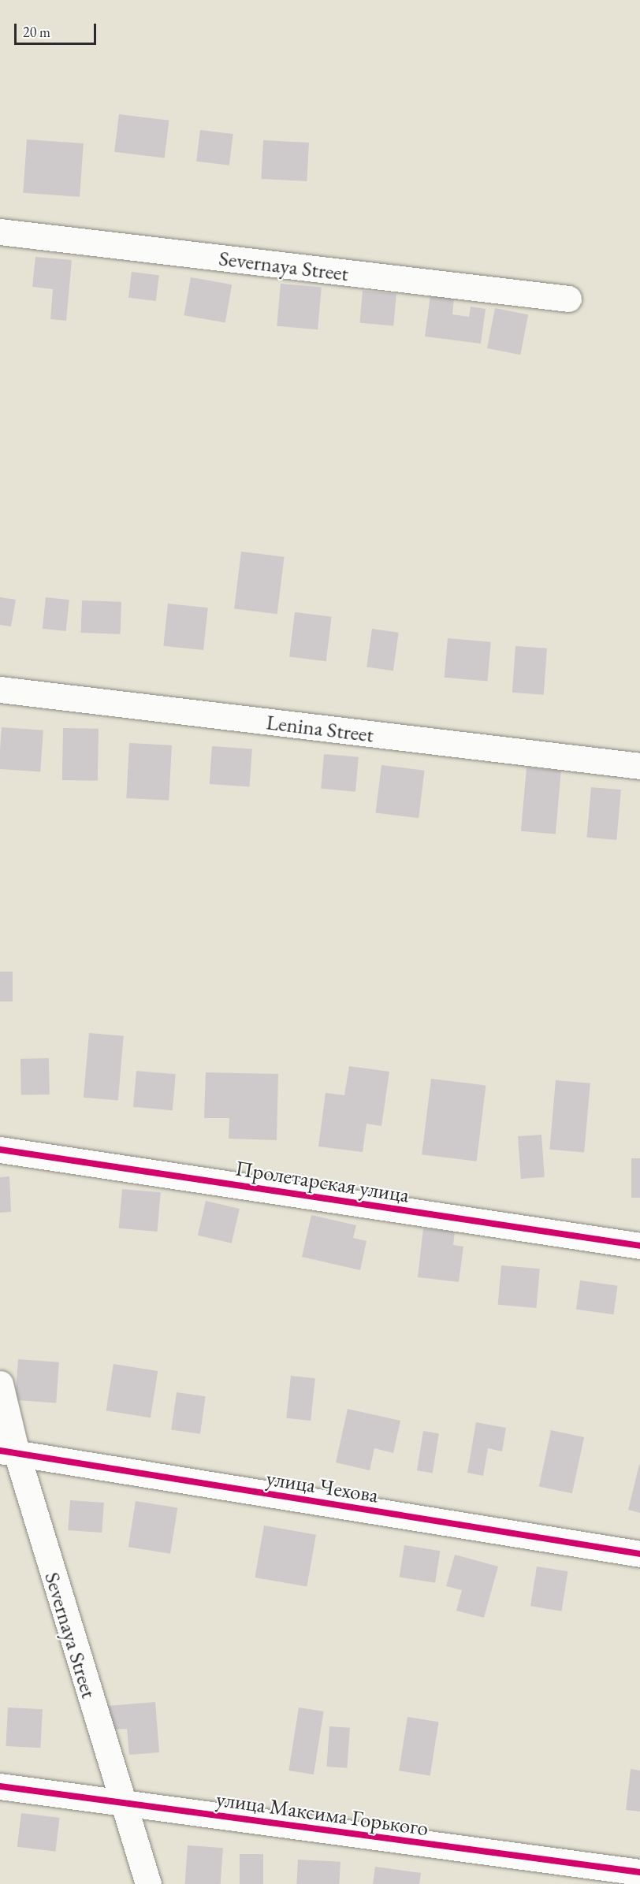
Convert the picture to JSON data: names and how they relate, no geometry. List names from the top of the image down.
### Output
{
  "streets": {
    "street": [
      "Severnaya Street",
      "Lenina Street",
      "Пролетарская улица",
      "улица Чехова",
      "улица Максима Горького"
    ]
  },
  "crossings": [
    ["Severnaya Street", "улица Чехова"],
    ["Severnaya Street", "улица Максима Горького"]
  ],
  "scale_bar": "20 m"
}
